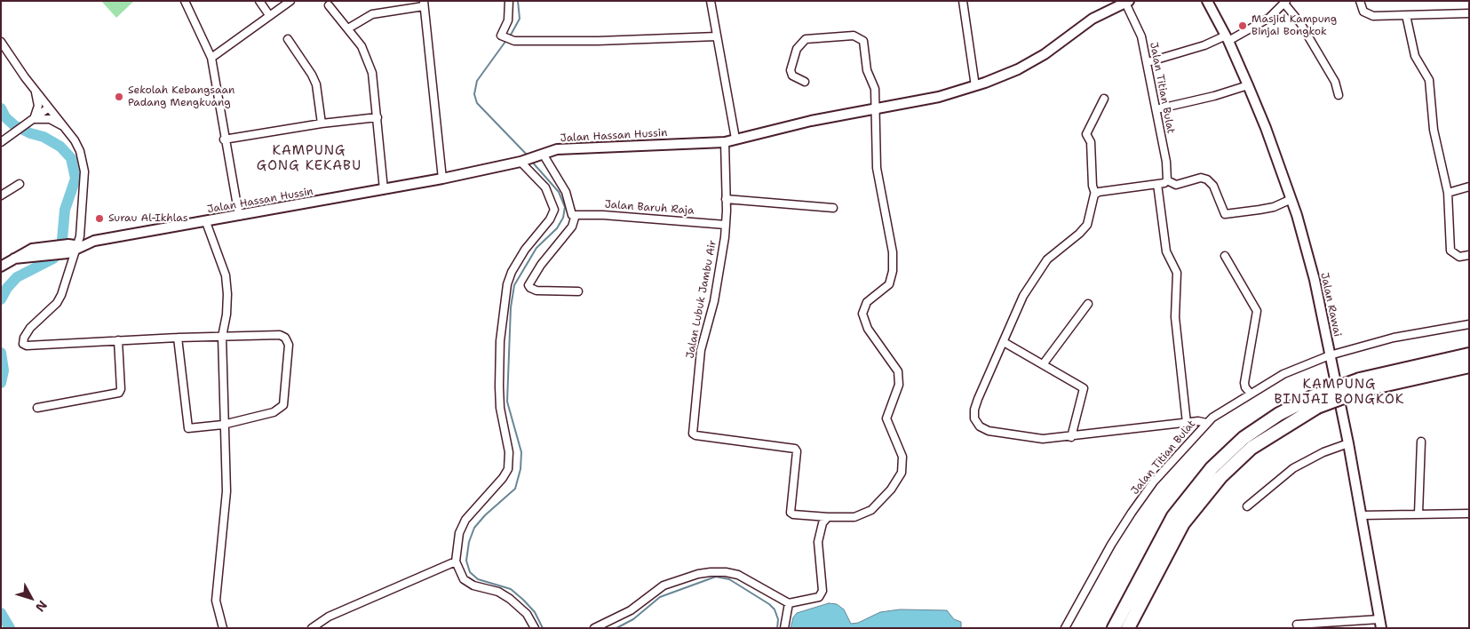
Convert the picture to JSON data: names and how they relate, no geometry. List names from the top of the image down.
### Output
{
  "streets": {
    "street": [
      "Jalan Titian Bulat",
      "Jalan Hassan Hussin",
      "Jalan Baruh Raja",
      "Jalan Lubuk Jambu Air",
      "Jalan Rawai"
    ]
  },
  "crossings": [
    ["Jalan Titian Bulat", "Jalan Hassan Hussin"],
    ["Jalan Titian Bulat", "Jalan Rawai"],
    ["Jalan Hassan Hussin", "Jalan Lubuk Jambu Air"],
    ["Jalan Baruh Raja", "Jalan Lubuk Jambu Air"]
  ],
  "districts": ["KAMPUNG GONG KEKABU", "KAMPUNG BINJAI BONGKOK"],
  "places": ["Masjid Kampung Binjai Bongkok", "Sekolah Kebangsaan Padang Mengkuang", "Surau Al-Ikhlas"],
  "north": "bottom right"
}
